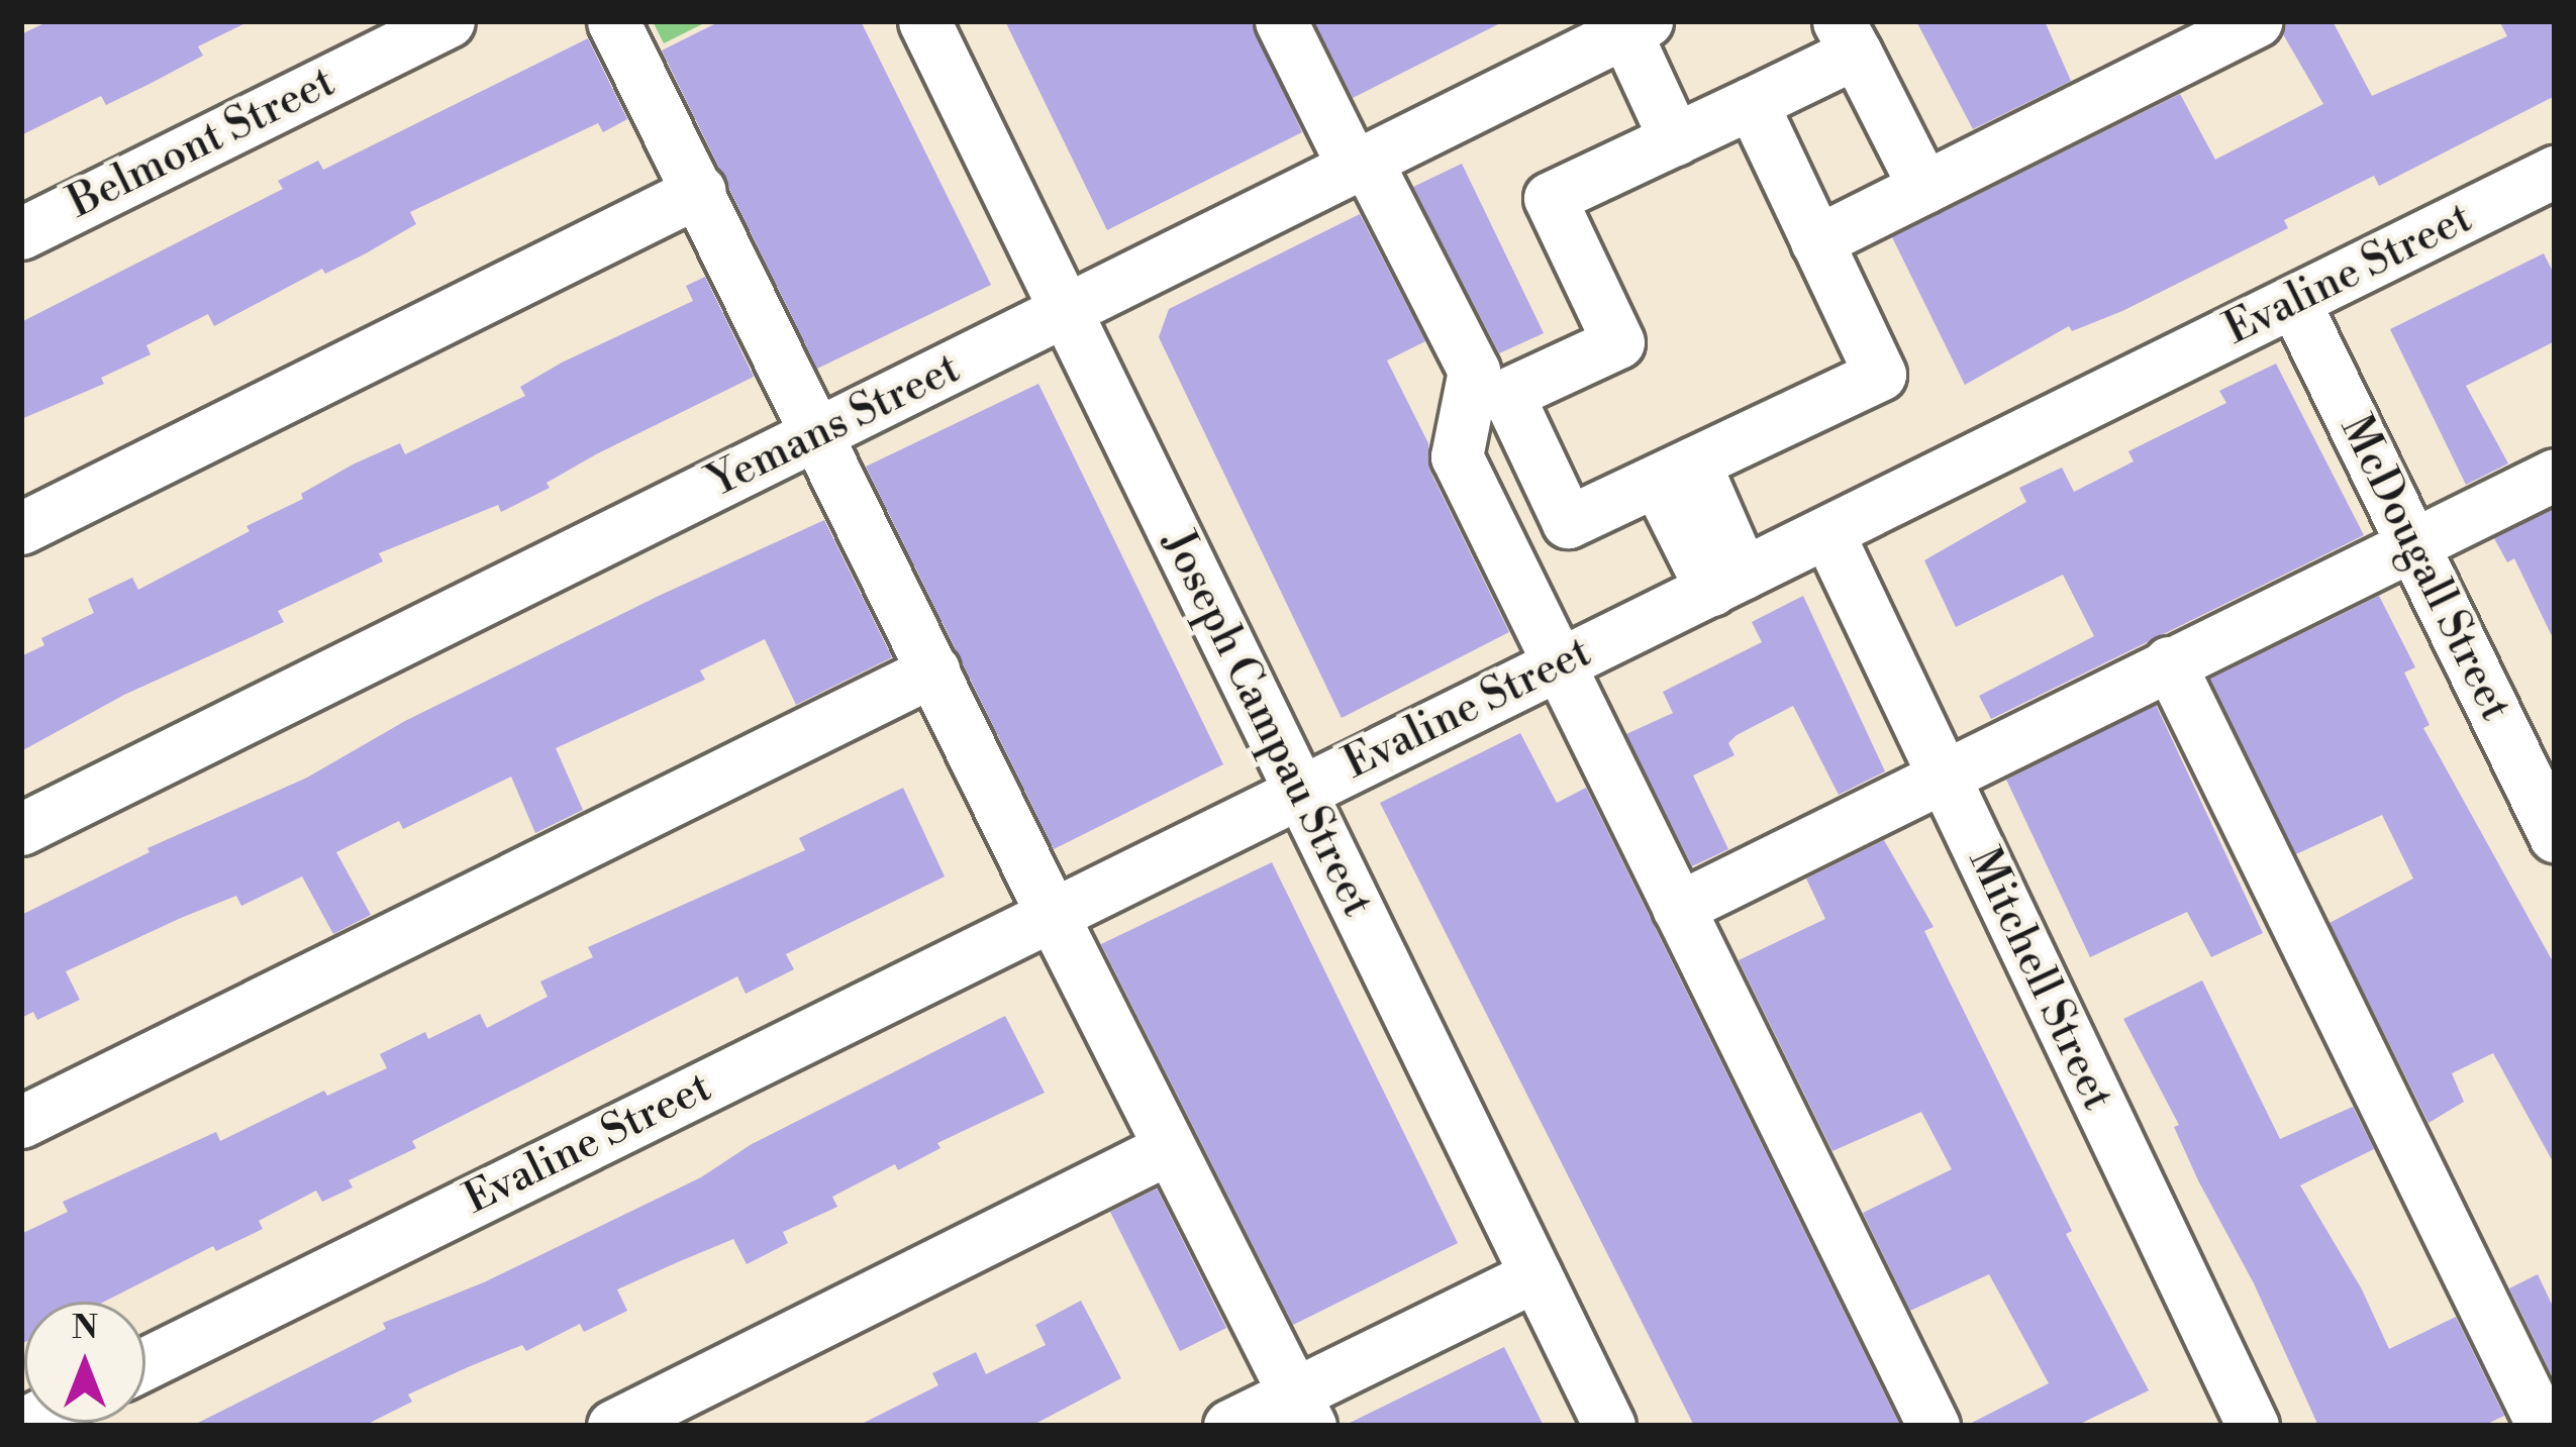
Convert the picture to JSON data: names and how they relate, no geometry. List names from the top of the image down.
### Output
{
  "streets": {
    "street": [
      "Belmont Street",
      "Evaline Street",
      "Yemans Street",
      "McDougall Street",
      "Joseph Campau Street",
      "Mitchell Street"
    ]
  },
  "crossings": [
    ["Evaline Street", "McDougall Street"],
    ["Evaline Street", "Joseph Campau Street"],
    ["Evaline Street", "Mitchell Street"],
    ["Yemans Street", "Joseph Campau Street"]
  ],
  "north": "top"
}
